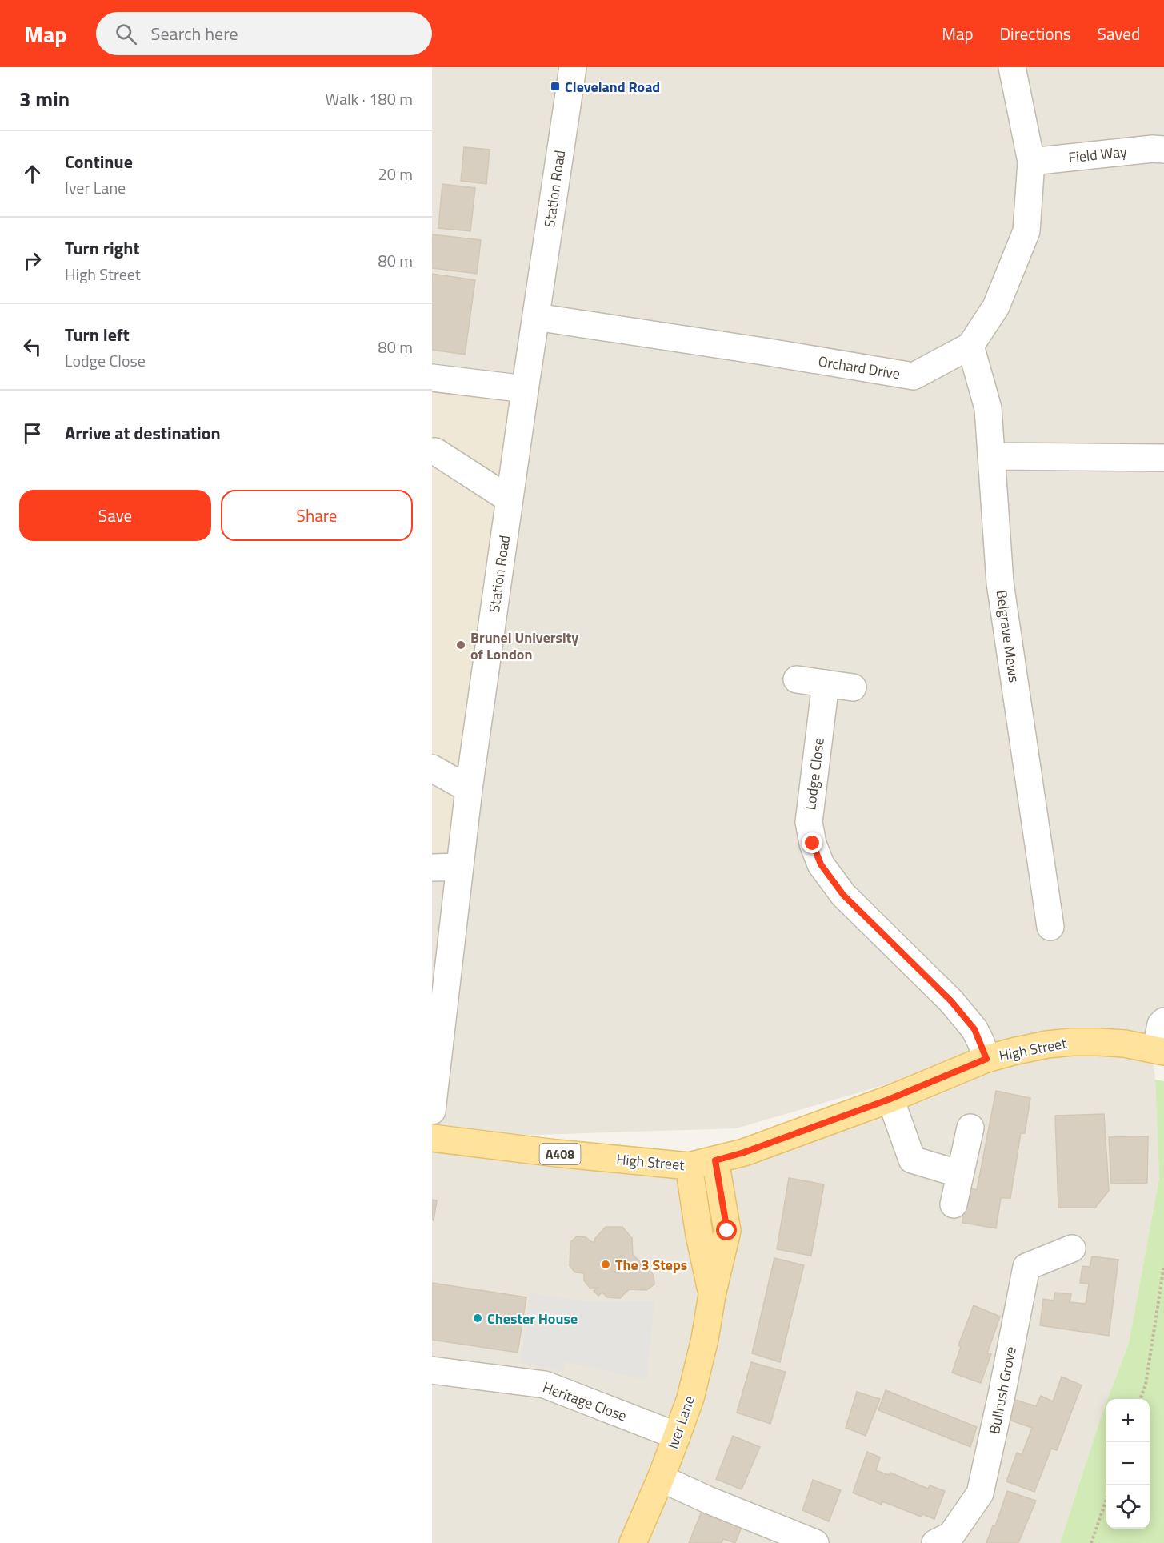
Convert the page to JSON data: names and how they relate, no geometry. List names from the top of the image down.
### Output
{
  "streets": {
    "main road": ["High Street", "A408", "Iver Lane"],
    "street": [
      "Field Way",
      "Station Road",
      "Orchard Drive",
      "Belgrave Mews",
      "Lodge Close",
      "Bullrush Grove",
      "Heritage Close"
    ]
  },
  "crossings": [
    ["Field Way", "Orchard Drive"],
    ["Station Road", "Orchard Drive"],
    ["Orchard Drive", "Belgrave Mews"],
    ["Lodge Close", "High Street"],
    ["High Street", "Iver Lane"],
    ["Heritage Close", "Iver Lane"]
  ],
  "places": {
    "transit": ["Cleveland Road"],
    "other": ["Brunel University of London", "The 3 Steps", "Chester House"]
  },
  "page": {
    "header": "Map",
    "search": "Search here",
    "nav": ["Map", "Directions", "Saved"],
    "heading": ["3 min", "Walk · 180 m"],
    "list": [
      ["Continue", "Iver Lane", "20 m"],
      ["Turn right", "High Street", "80 m"],
      ["Turn left", "Lodge Close", "80 m"],
      "Arrive at destination"
    ],
    "buttons": ["Save", "Share"],
    "map_buttons": ["+", "−"]
  }
}
